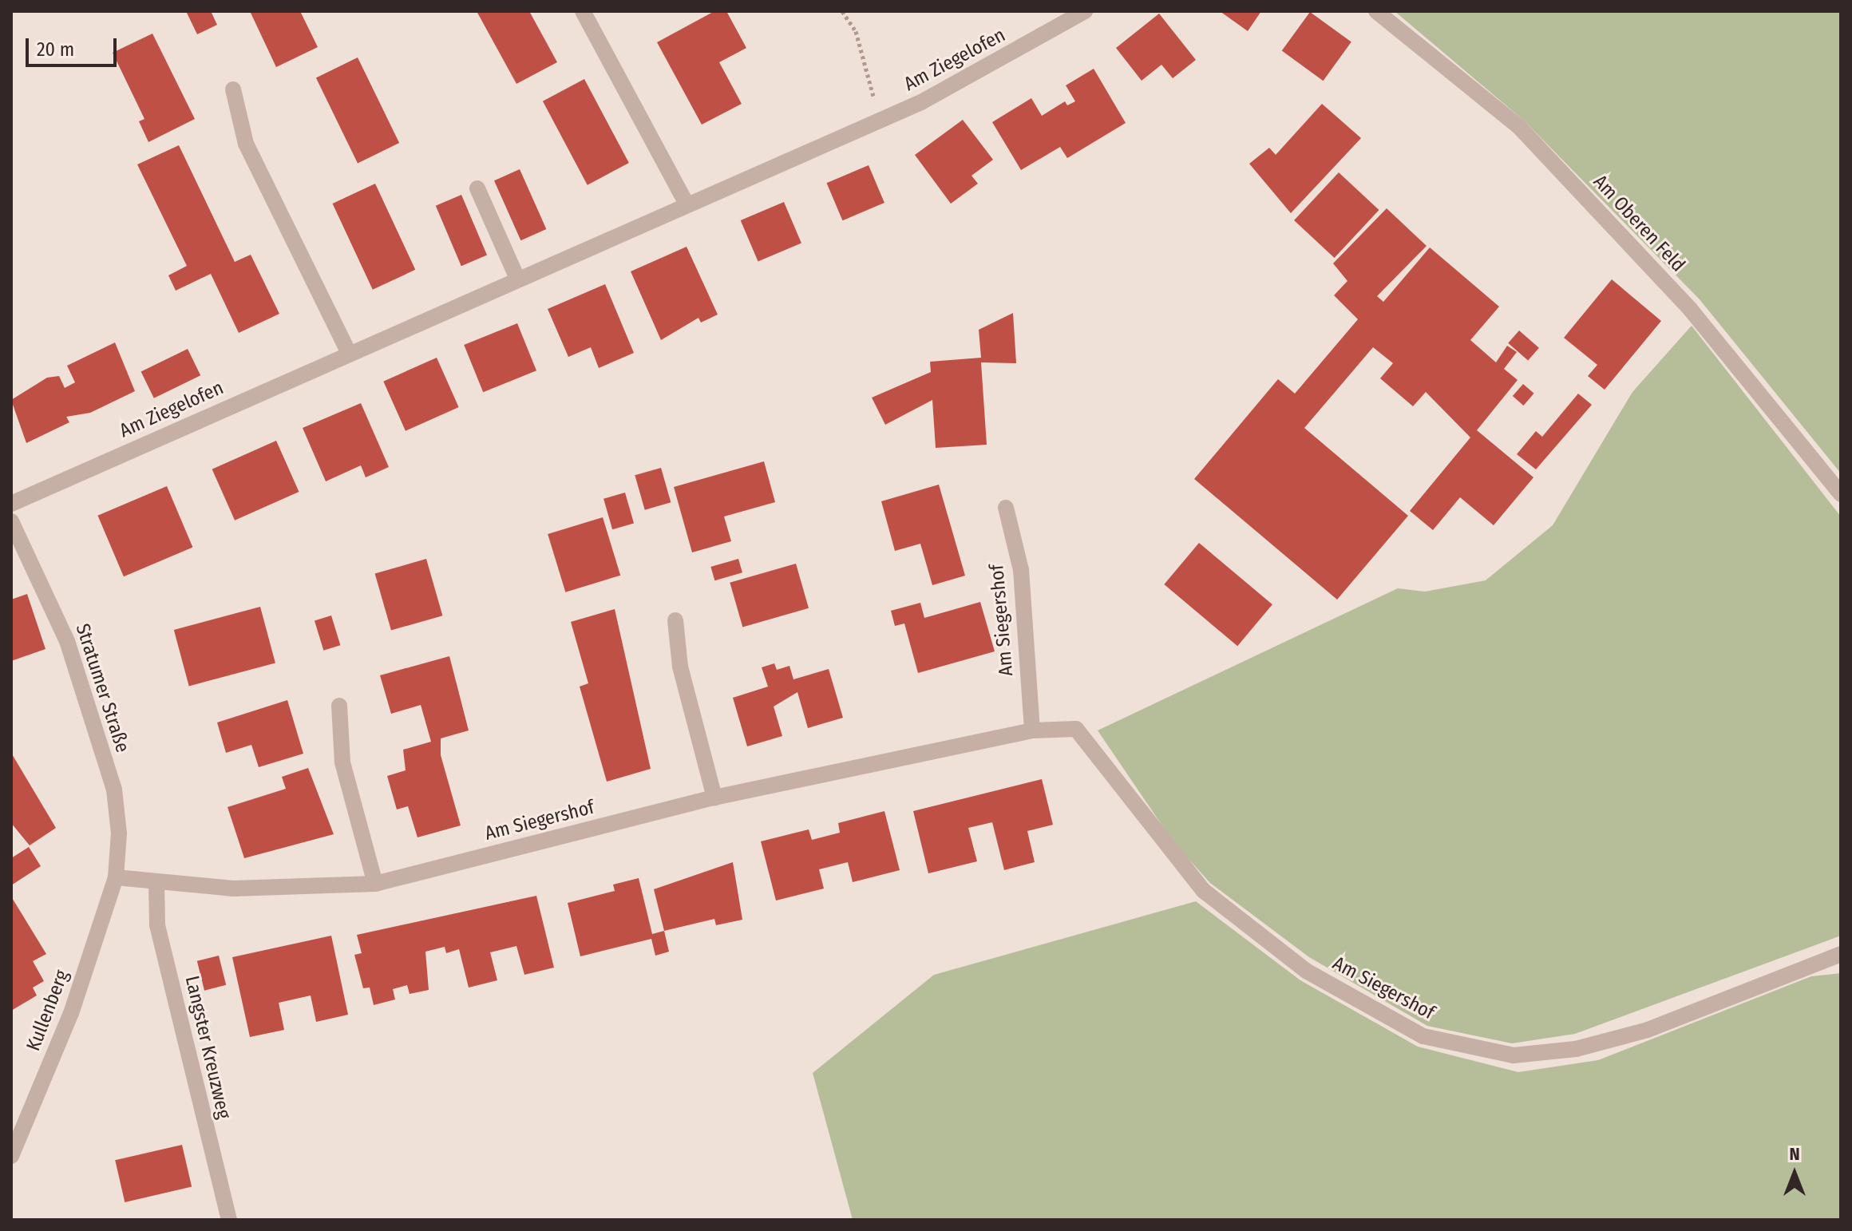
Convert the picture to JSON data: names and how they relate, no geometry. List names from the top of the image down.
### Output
{
  "streets": {
    "street": [
      "Am Ziegelofen",
      "Am Oberen Feld",
      "Am Siegershof",
      "Stratumer Straße",
      "Kullenberg",
      "Langster Kreuzweg"
    ]
  },
  "crossings": [
    ["Am Siegershof", "Stratumer Straße"],
    ["Am Siegershof", "Kullenberg"],
    ["Am Siegershof", "Langster Kreuzweg"],
    ["Stratumer Straße", "Kullenberg"]
  ],
  "scale_bar": "20 m",
  "north": "top"
}
